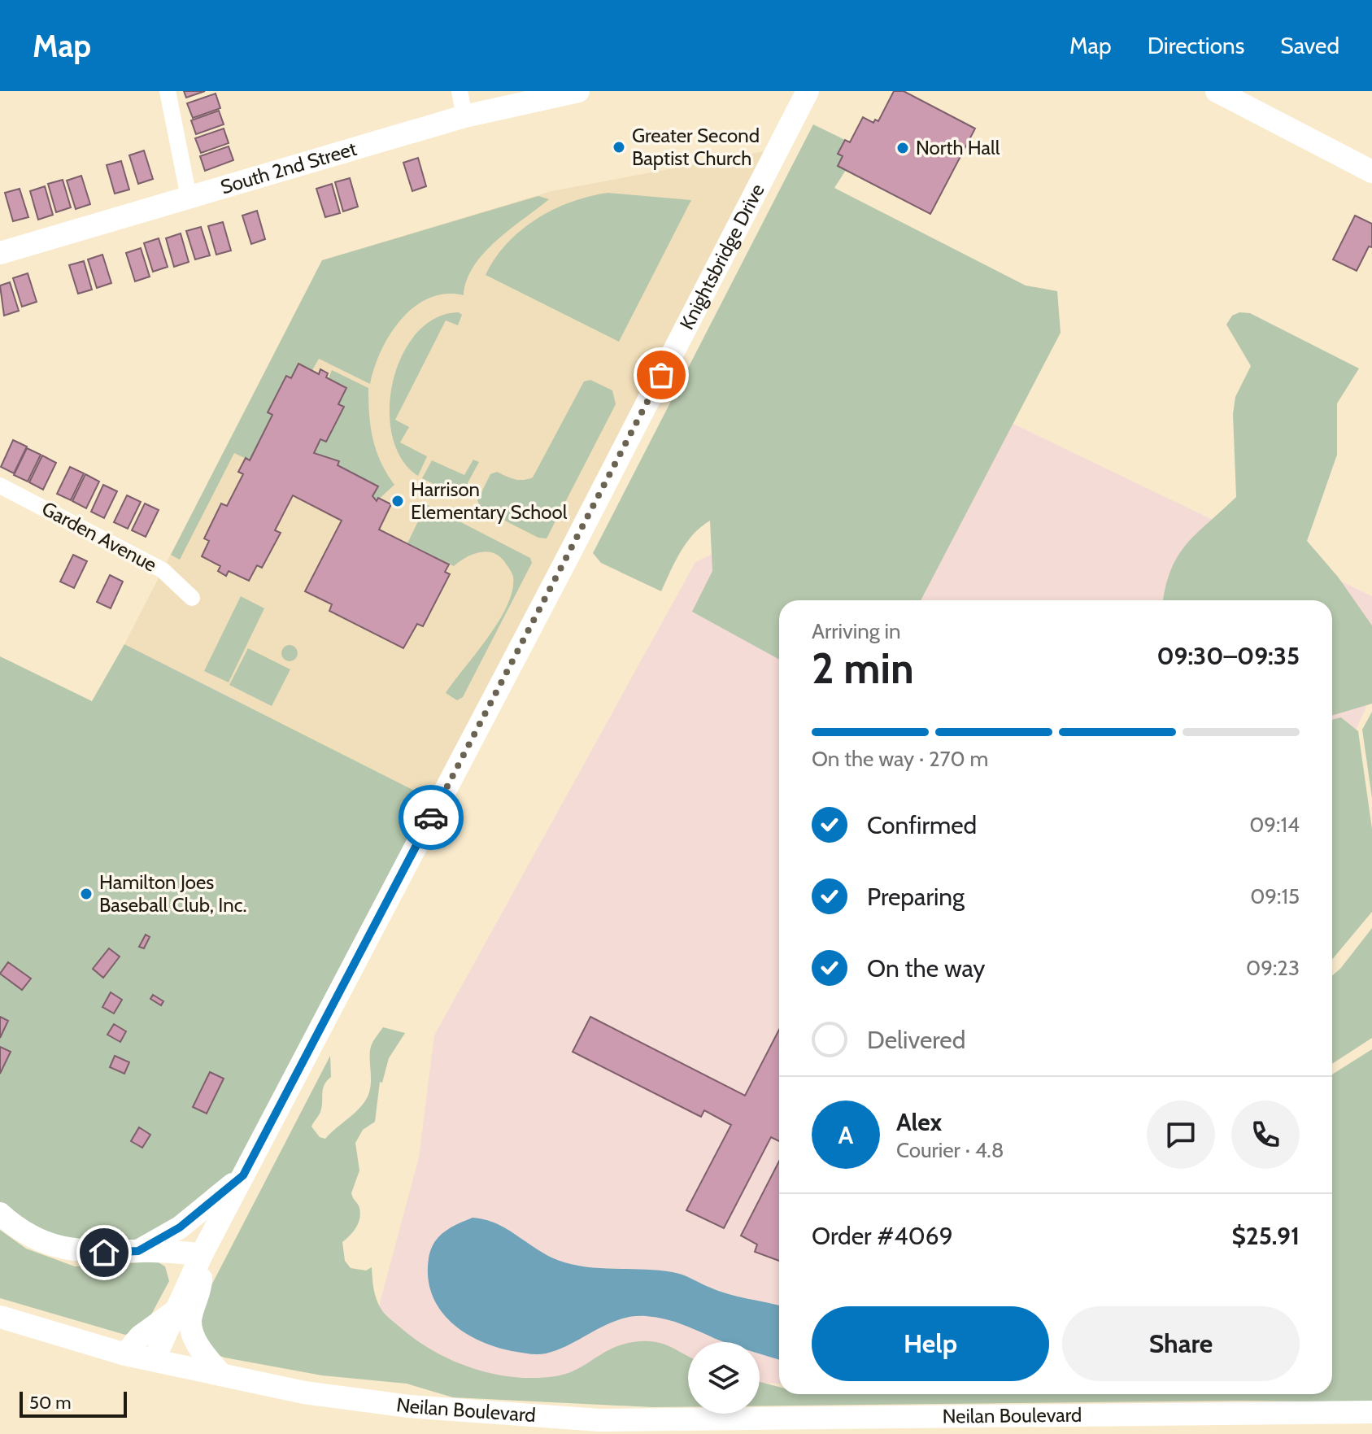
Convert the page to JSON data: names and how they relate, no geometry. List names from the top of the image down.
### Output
{
  "streets": {
    "street": [
      "South 2nd Street",
      "Knightsbridge Drive",
      "Garden Avenue",
      "Neilan Boulevard"
    ]
  },
  "crossings": [
    ["Knightsbridge Drive", "Neilan Boulevard"]
  ],
  "places": [
    "Greater Second Baptist Church",
    "North Hall",
    "Harrison Elementary School",
    "Hamilton Joes Baseball Club, Inc."
  ],
  "scale_bar": "50 m",
  "page": {
    "header": "Map",
    "nav": ["Map", "Directions", "Saved"],
    "heading": ["2 min", "Arriving in", "09:30–09:35"],
    "panel": [
      "Alex",
      "Courier · 4.8",
      "Order #4069",
      "$25.91"
    ],
    "bar": "On the way · 270 m",
    "list": [
      ["Confirmed", "09:14"],
      ["Preparing", "09:15"],
      ["On the way", "09:23"],
      "Delivered"
    ],
    "round": "A",
    "buttons": ["Help", "Share"],
    "scale": "50 m"
  }
}
